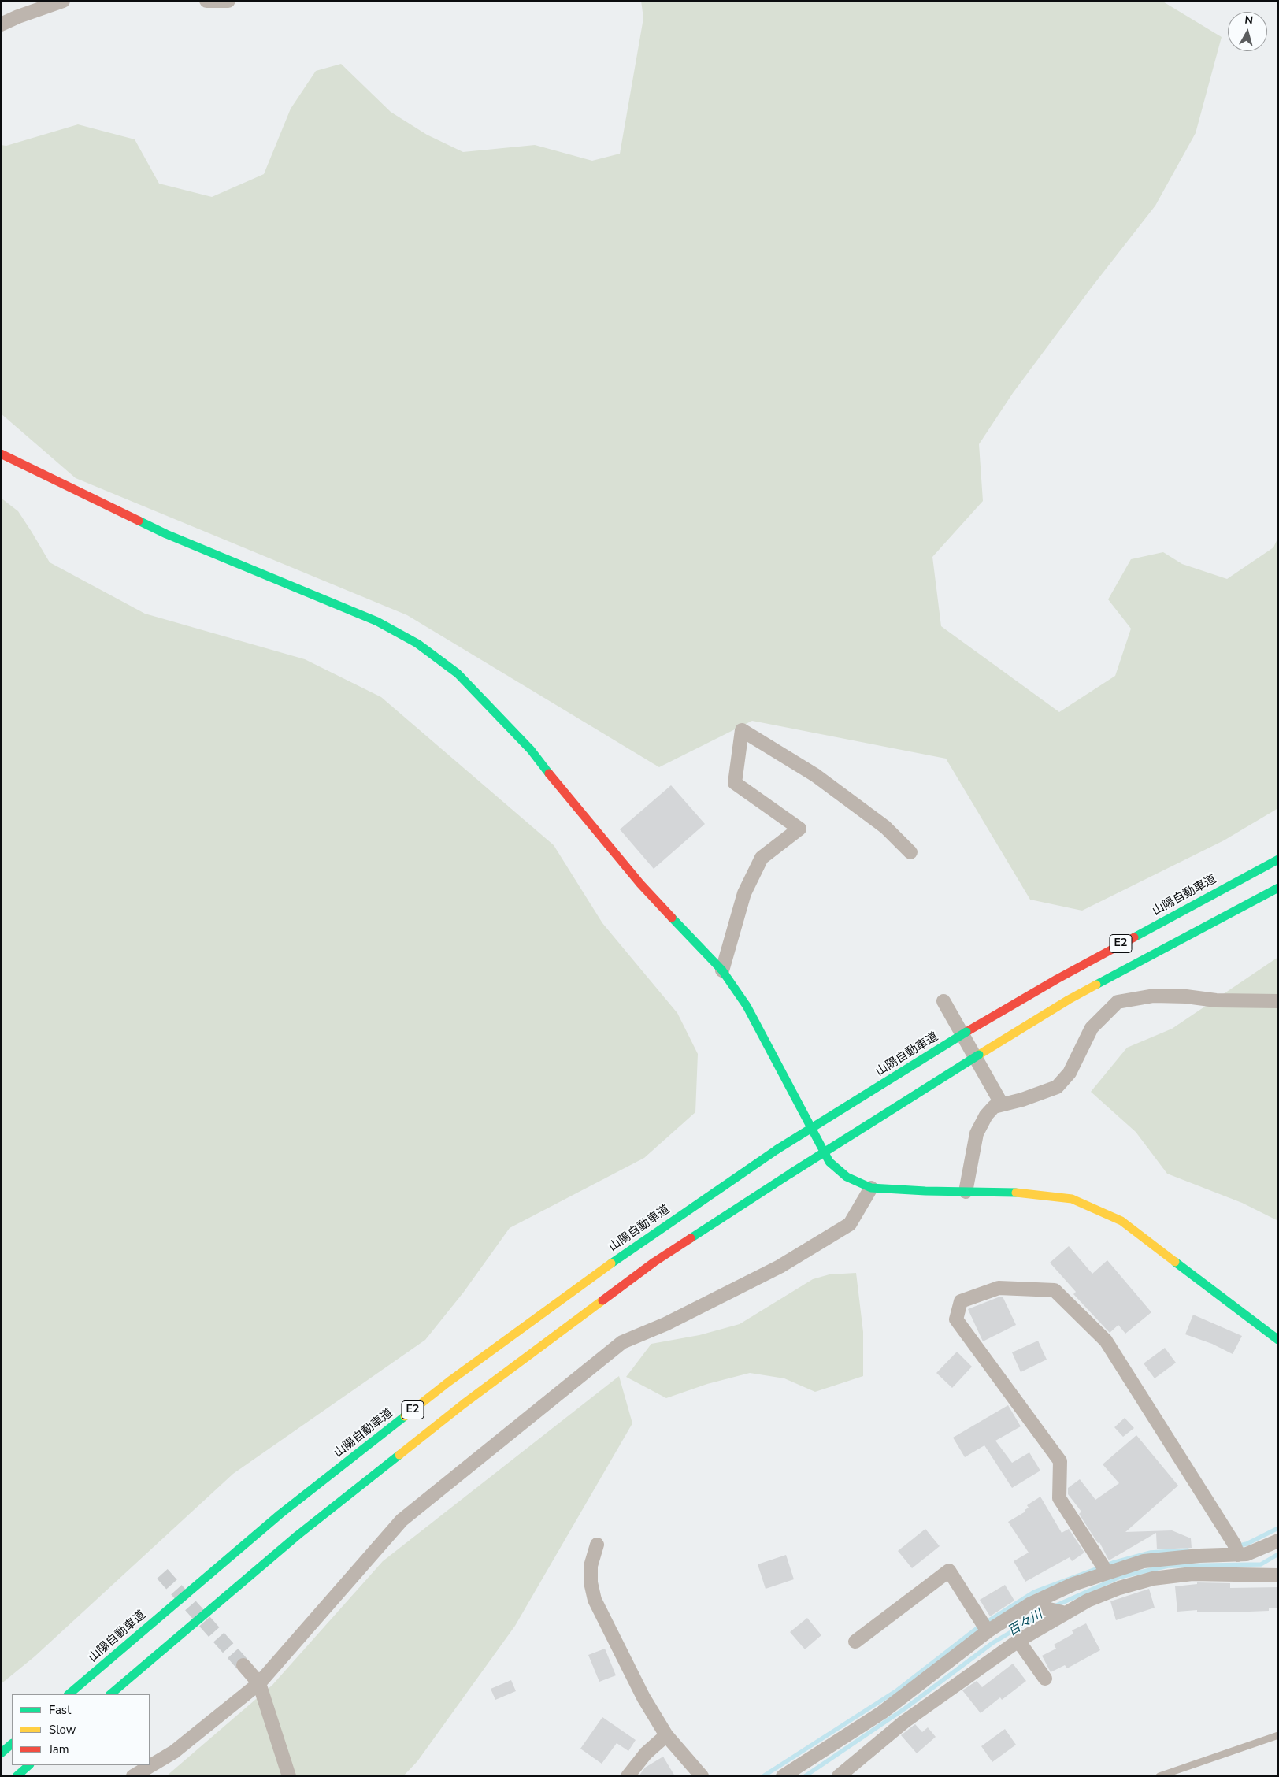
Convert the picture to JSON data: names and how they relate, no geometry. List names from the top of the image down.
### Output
{
  "streets": {
    "main road": ["山陽自動車道", "E2"]
  },
  "water": ["百々川"],
  "legend": ["Fast", "Slow", "Jam"],
  "north": "top"
}
